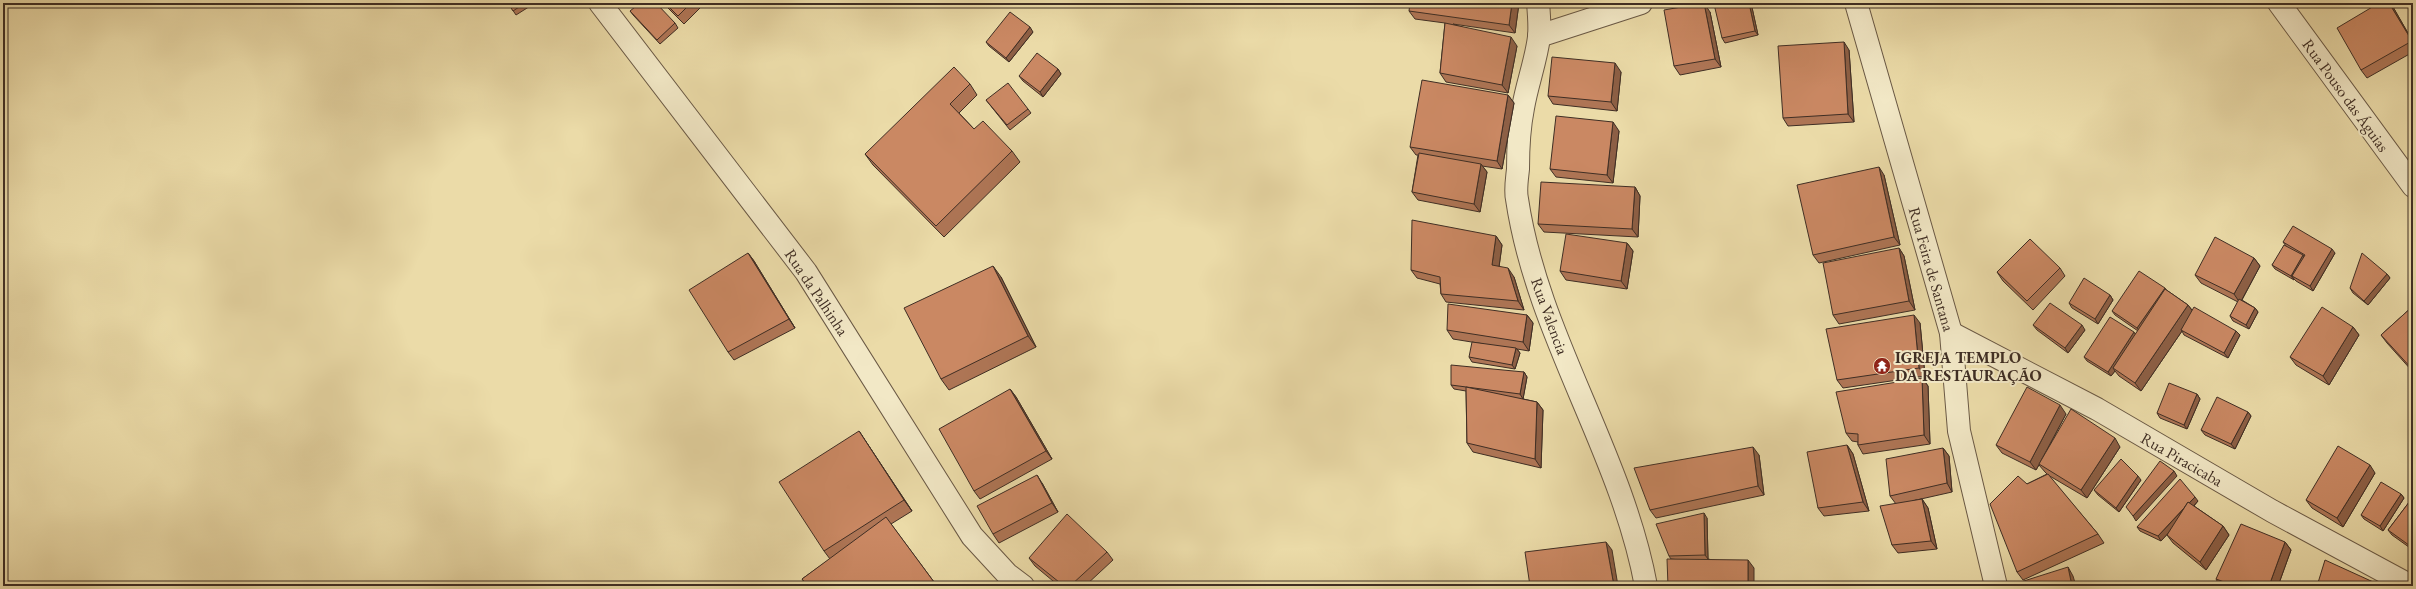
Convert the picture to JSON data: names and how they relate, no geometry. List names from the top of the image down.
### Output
{
  "streets": {
    "street": [
      "Rua Pouso das Águias",
      "Rua Feira de Santana",
      "Rua da Palhinha",
      "Rua Valencia",
      "Rua Piracicaba"
    ]
  },
  "crossings": [
    ["Rua Feira de Santana", "Rua Piracicaba"]
  ],
  "places": {
    "temple": ["IGREJA TEMPLO DA RESTAURAÇÃO"]
  }
}
